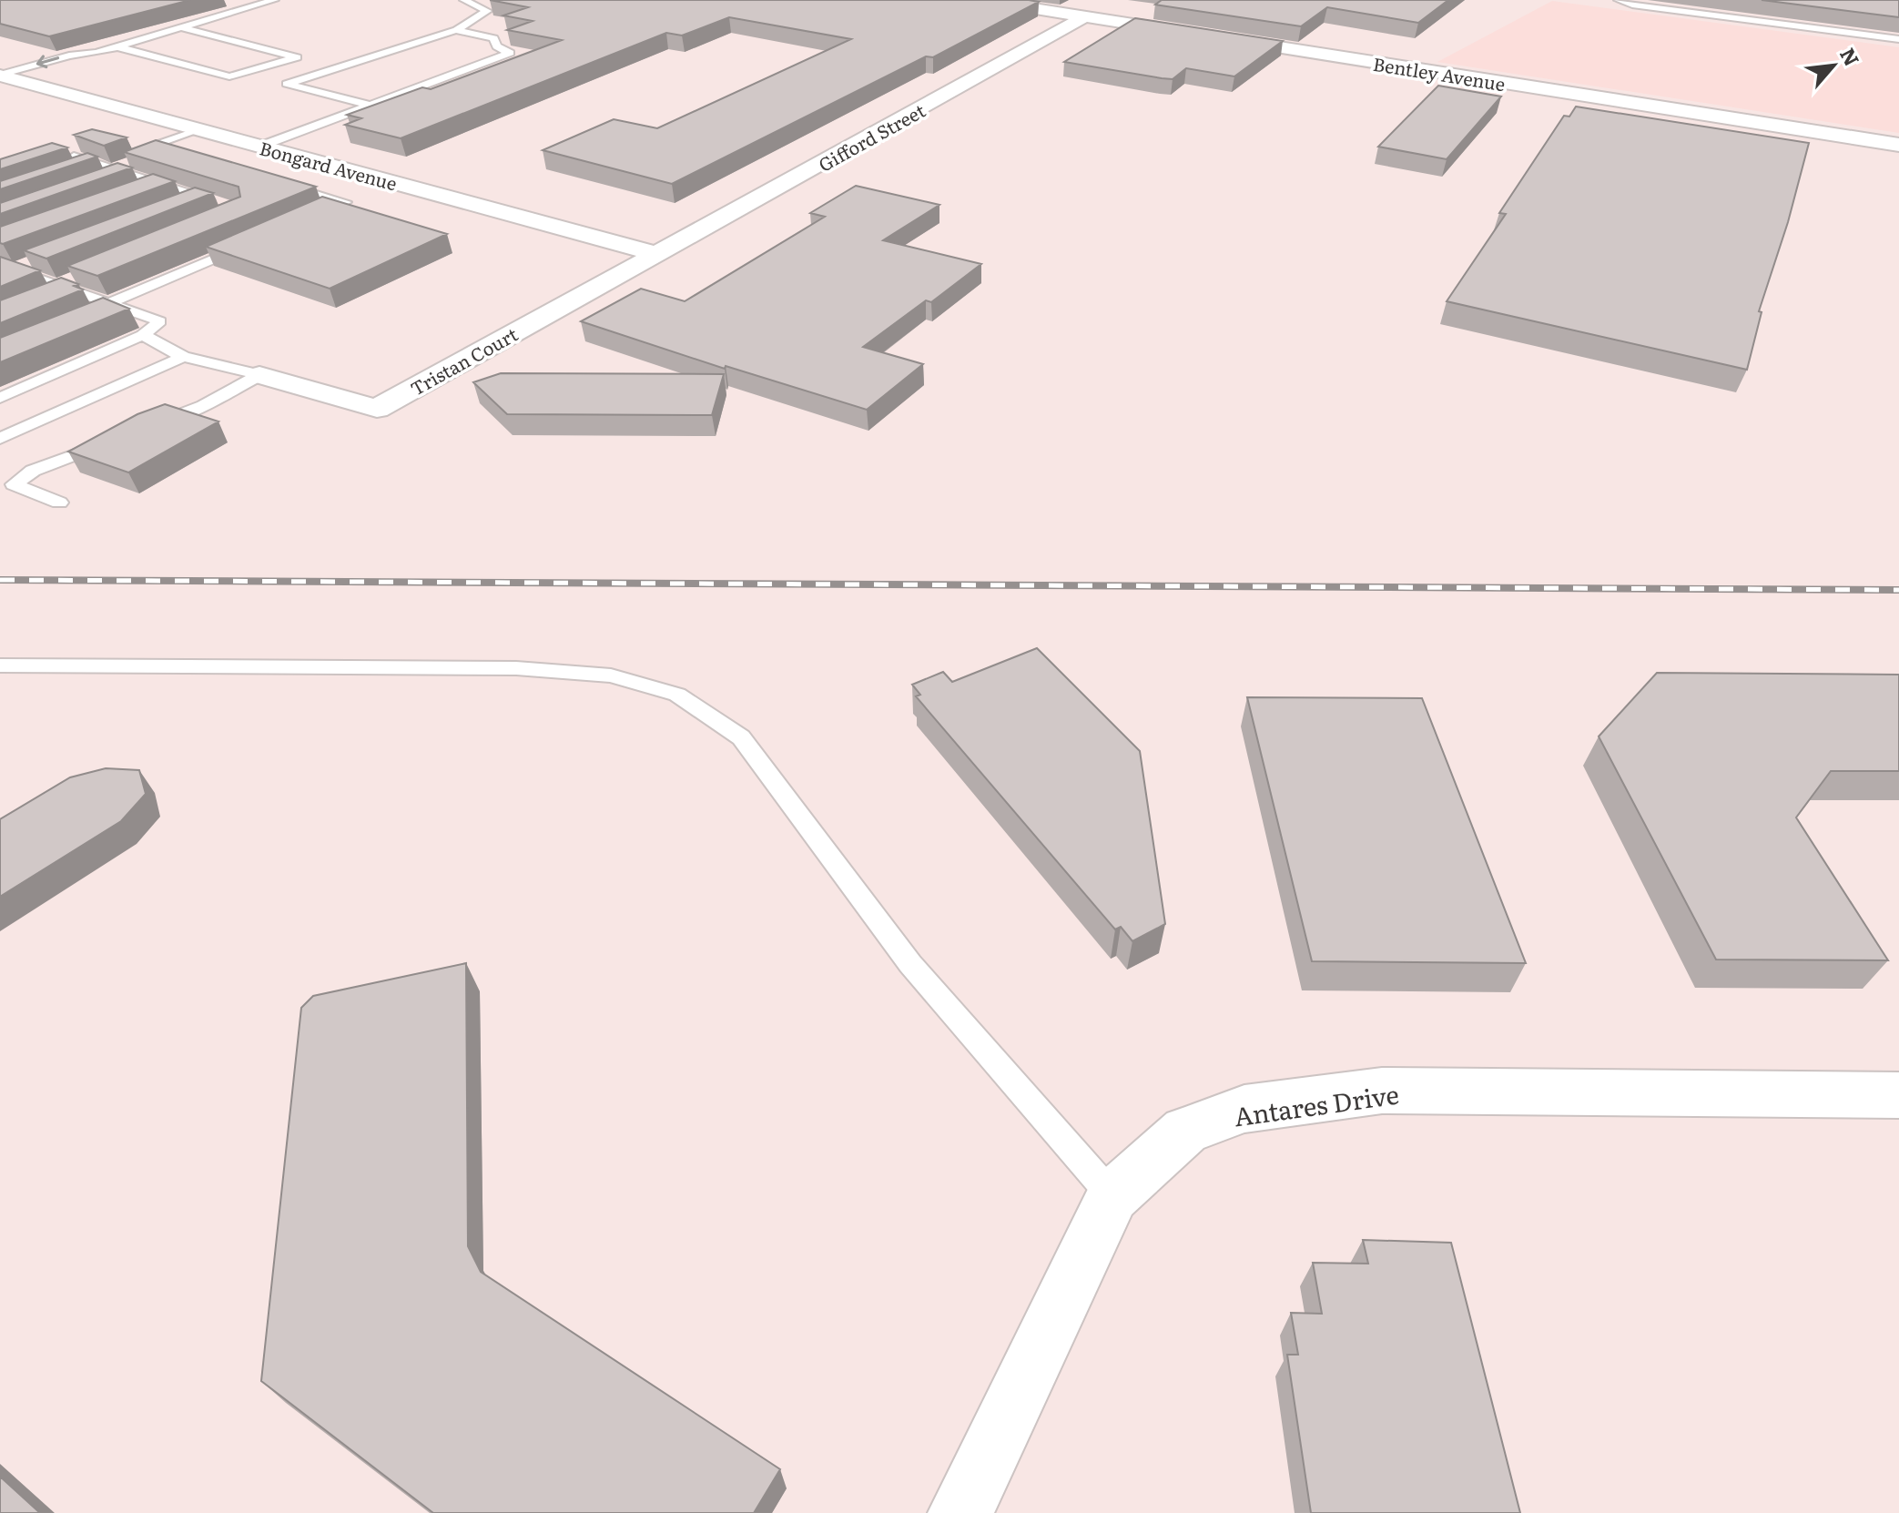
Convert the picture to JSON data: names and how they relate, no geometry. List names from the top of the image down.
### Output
{
  "streets": {
    "street": [
      "Bentley Avenue",
      "Gifford Street",
      "Bongard Avenue",
      "Tristan Court",
      "Antares Drive"
    ]
  },
  "crossings": [
    ["Bentley Avenue", "Gifford Street"],
    ["Gifford Street", "Bongard Avenue"],
    ["Gifford Street", "Tristan Court"],
    ["Bongard Avenue", "Tristan Court"]
  ],
  "north": "top right"
}
